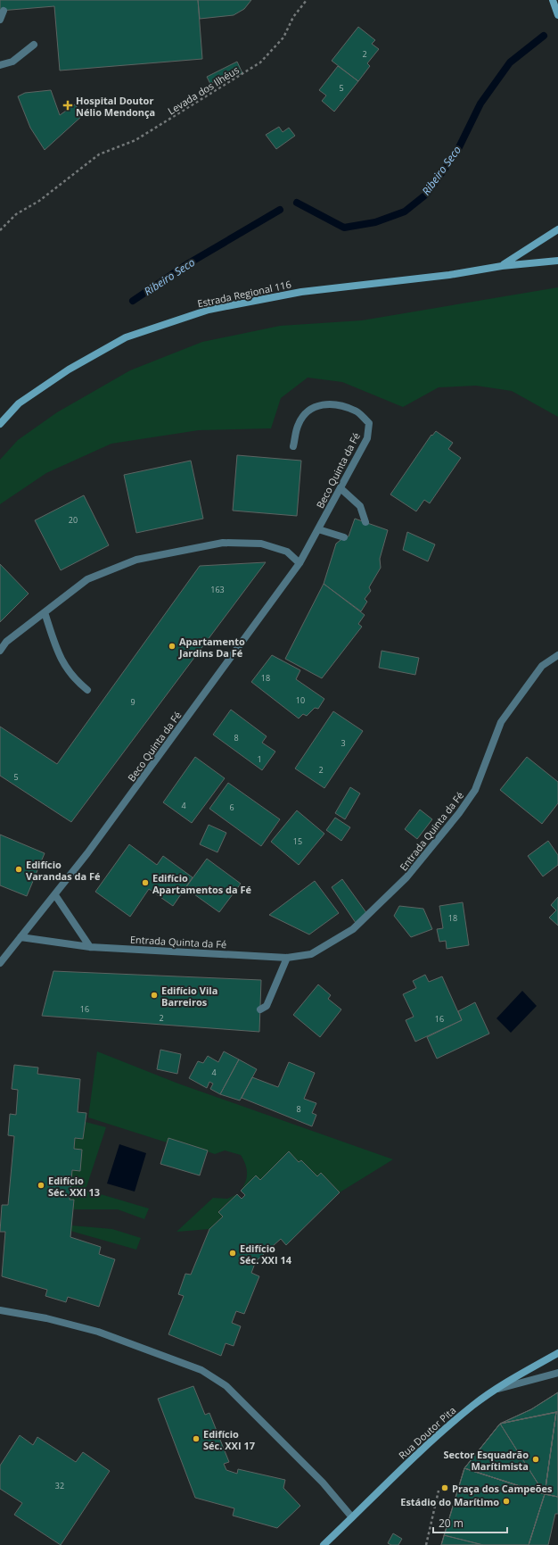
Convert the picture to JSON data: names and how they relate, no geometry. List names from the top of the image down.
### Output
{
  "streets": {
    "main road": ["Estrada Regional 116", "Rua Doutor Pita"],
    "street": ["Beco Quinta da Fé", "Entrada Quinta da Fé"],
    "path": ["Levada dos Ilhéus"]
  },
  "crossings": [
    ["Beco Quinta da Fé", "Entrada Quinta da Fé"]
  ],
  "water": ["Ribeiro Seco"],
  "places": {
    "health": ["Hospital Doutor Nélio Mendonça"],
    "other": [
      "Apartamento Jardins Da Fé",
      "Edifício Varandas da Fé",
      "Edifício Apartamentos da Fé",
      "Edifício Vila Barreiros",
      "Edifício Séc. XXI 13",
      "Edifício Séc. XXI 14",
      "Edifício Séc. XXI 17",
      "Sector Esquadrão Marítimista",
      "Praça dos Campeões",
      "Estádio do Marítimo"
    ]
  },
  "house_numbers": [
    "2",
    "5",
    "20",
    "163",
    "18",
    "10",
    "9",
    "8",
    "3",
    "1",
    "2",
    "5",
    "4",
    "6",
    "15",
    "18",
    "16",
    "2",
    "16",
    "4",
    "8",
    "32"
  ],
  "scale_bar": "20 m"
}
